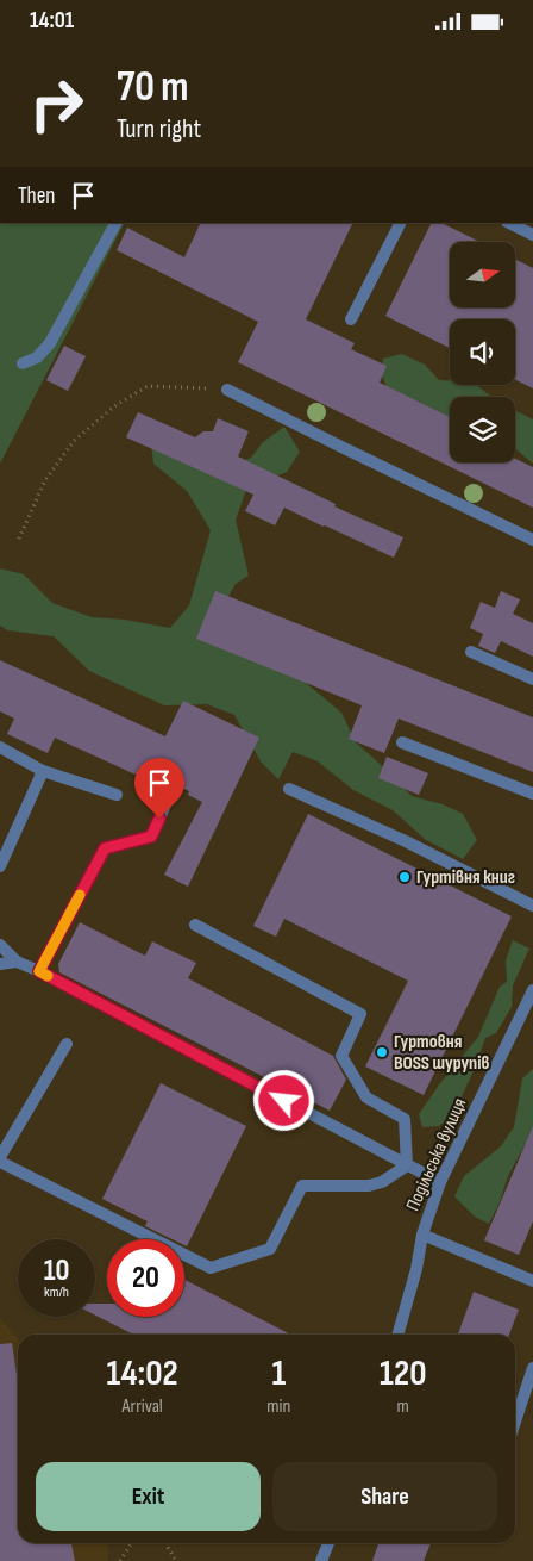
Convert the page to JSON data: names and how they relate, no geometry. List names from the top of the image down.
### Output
{
  "streets": {
    "street": ["Подільська вулиця"]
  },
  "places": ["Гуртівня книг", "Гуртовня BOSS шурупів"],
  "north": "right",
  "page": {
    "status": "14:01",
    "turn": ["70 m", "Turn right"],
    "then": "Then",
    "speed": "10 km/h",
    "limit": "20",
    "eta": [
      "14:02",
      "Arrival",
      "1",
      "min",
      "120",
      "m"
    ],
    "buttons": ["Exit", "Share"]
  }
}
